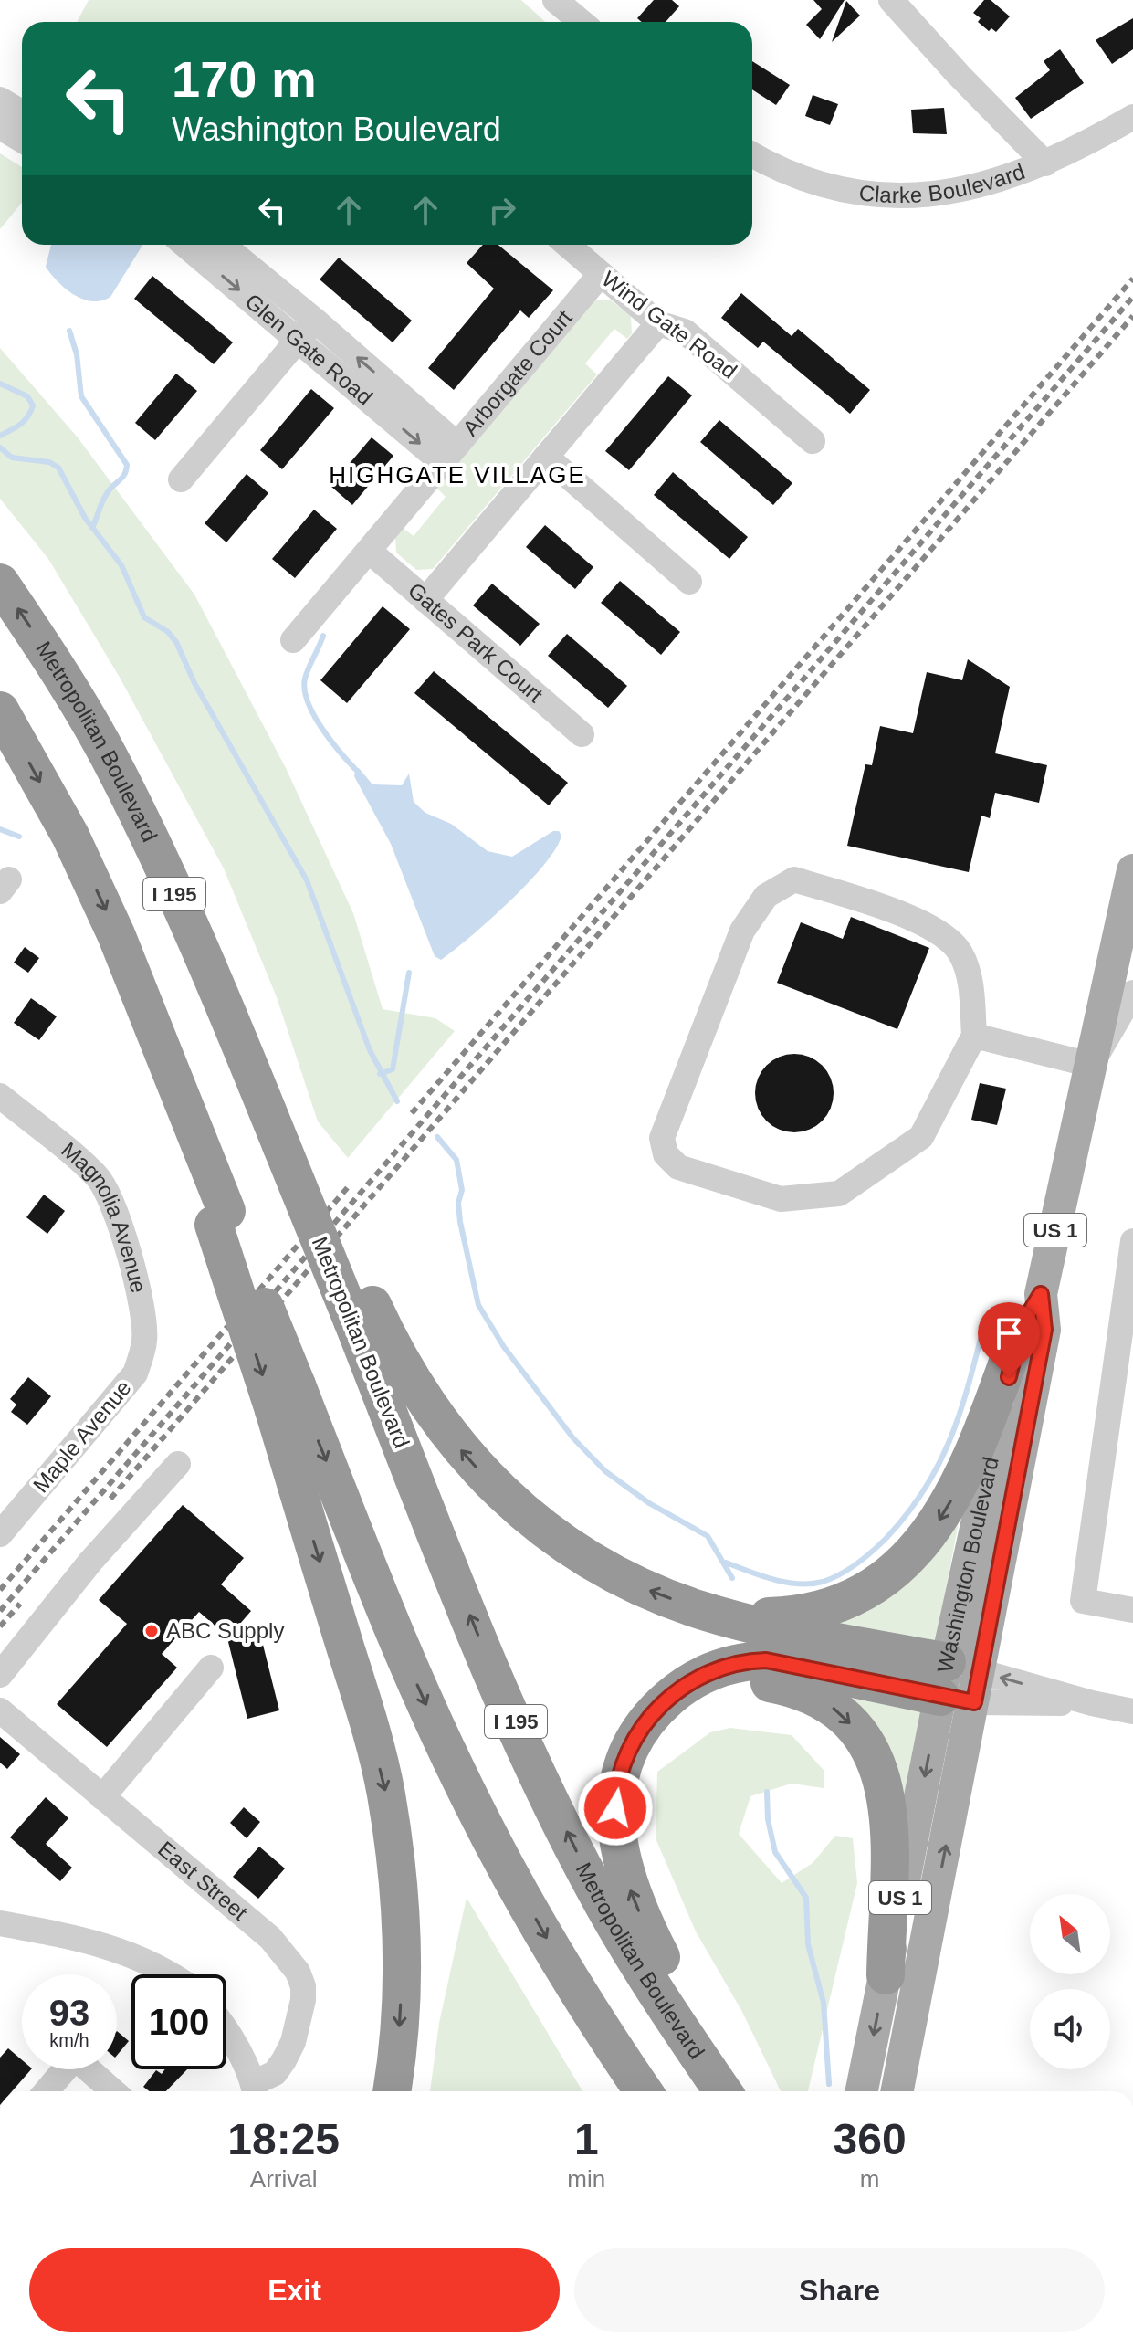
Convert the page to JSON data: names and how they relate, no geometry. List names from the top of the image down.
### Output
{
  "streets": {
    "highway": ["Metropolitan Boulevard", "I 195"],
    "main road": ["US 1", "Washington Boulevard"],
    "street": [
      "Clarke Boulevard",
      "Wind Gate Road",
      "Glen Gate Road",
      "Arborgate Court",
      "Gates Park Court",
      "Magnolia Avenue",
      "Maple Avenue",
      "East Street"
    ]
  },
  "crossings": [
    ["Wind Gate Road", "Arborgate Court"],
    ["Glen Gate Road", "Arborgate Court"],
    ["Arborgate Court", "Gates Park Court"],
    ["Magnolia Avenue", "Maple Avenue"]
  ],
  "districts": ["HIGHGATE VILLAGE"],
  "places": ["ABC Supply"],
  "north": "top left",
  "page": {
    "turn": ["170 m", "Washington Boulevard"],
    "speed": "93 km/h",
    "limit": "100",
    "eta": [
      "18:25",
      "Arrival",
      "1",
      "min",
      "360",
      "m"
    ],
    "buttons": ["Exit", "Share"]
  }
}
